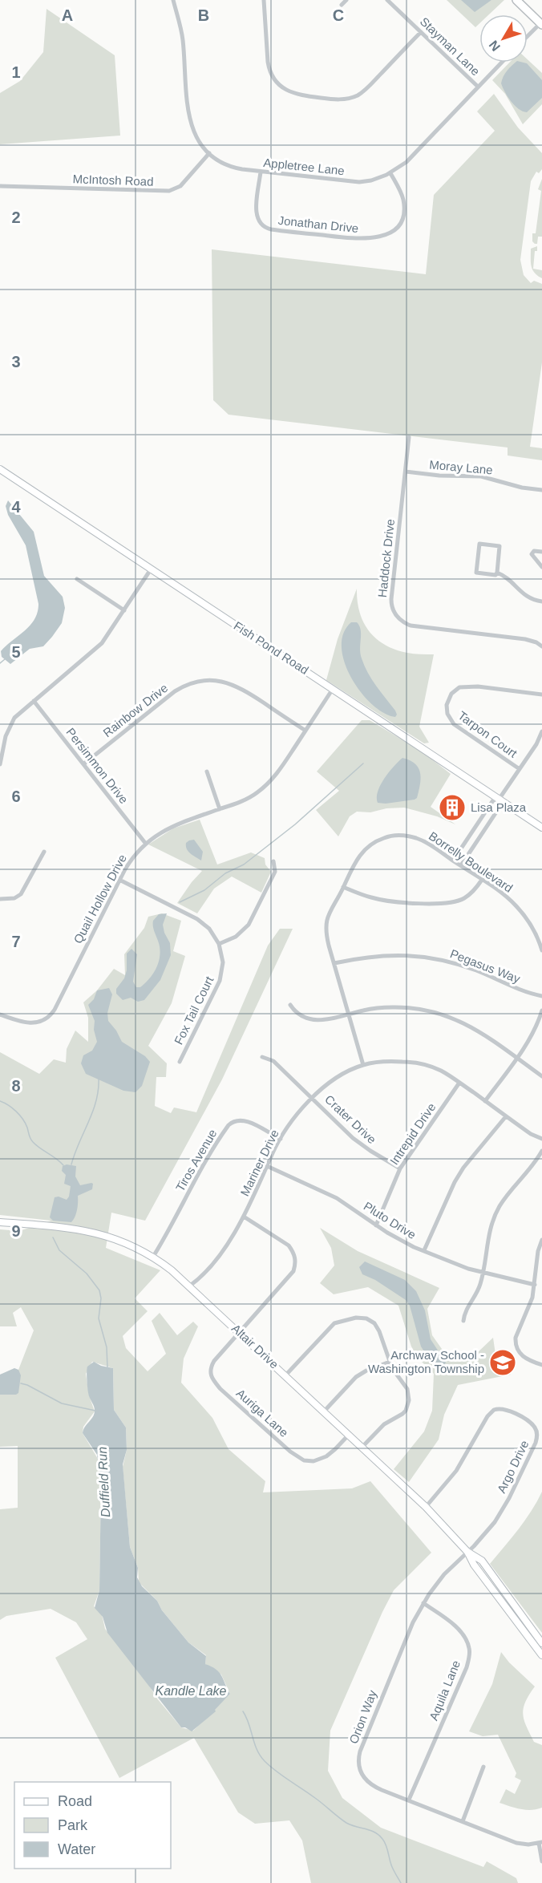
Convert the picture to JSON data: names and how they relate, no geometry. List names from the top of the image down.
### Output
{
  "streets": {
    "street": [
      "Stayman Lane",
      "Appletree Lane",
      "McIntosh Road",
      "Jonathan Drive",
      "Moray Lane",
      "Haddock Drive",
      "Fish Pond Road",
      "Rainbow Drive",
      "Tarpon Court",
      "Persimmon Drive",
      "Borrelly Boulevard",
      "Quail Hollow Drive",
      "Pegasus Way",
      "Fox Tail Court",
      "Crater Drive",
      "Intrepid Drive",
      "Tiros Avenue",
      "Mariner Drive",
      "Pluto Drive",
      "Altair Drive",
      "Auriga Lane",
      "Argo Drive",
      "Aquila Lane",
      "Orion Way"
    ]
  },
  "crossings": [
    ["Stayman Lane", "Appletree Lane"],
    ["Appletree Lane", "McIntosh Road"],
    ["Appletree Lane", "Jonathan Drive"],
    ["Moray Lane", "Haddock Drive"],
    ["Fish Pond Road", "Quail Hollow Drive"],
    ["Rainbow Drive", "Persimmon Drive"],
    ["Rainbow Drive", "Quail Hollow Drive"],
    ["Persimmon Drive", "Quail Hollow Drive"],
    ["Borrelly Boulevard", "Pegasus Way"],
    ["Borrelly Boulevard", "Mariner Drive"],
    ["Quail Hollow Drive", "Fox Tail Court"],
    ["Crater Drive", "Intrepid Drive"],
    ["Crater Drive", "Mariner Drive"],
    ["Intrepid Drive", "Mariner Drive"],
    ["Intrepid Drive", "Pluto Drive"],
    ["Tiros Avenue", "Mariner Drive"],
    ["Tiros Avenue", "Altair Drive"],
    ["Mariner Drive", "Pluto Drive"],
    ["Mariner Drive", "Altair Drive"],
    ["Altair Drive", "Auriga Lane"],
    ["Altair Drive", "Argo Drive"],
    ["Altair Drive", "Orion Way"],
    ["Argo Drive", "Orion Way"],
    ["Aquila Lane", "Orion Way"]
  ],
  "water": ["Duffield Run", "Kandle Lake"],
  "places": {
    "building": ["Lisa Plaza"],
    "school or university": ["Archway School - Washington Township"]
  },
  "legend": ["Road", "Park", "Water"],
  "north": "bottom left",
  "grid": {
    "columns": ["A", "B", "C"],
    "rows": [
      "1",
      "2",
      "3",
      "4",
      "5",
      "6",
      "7",
      "8",
      "9"
    ]
  }
}
